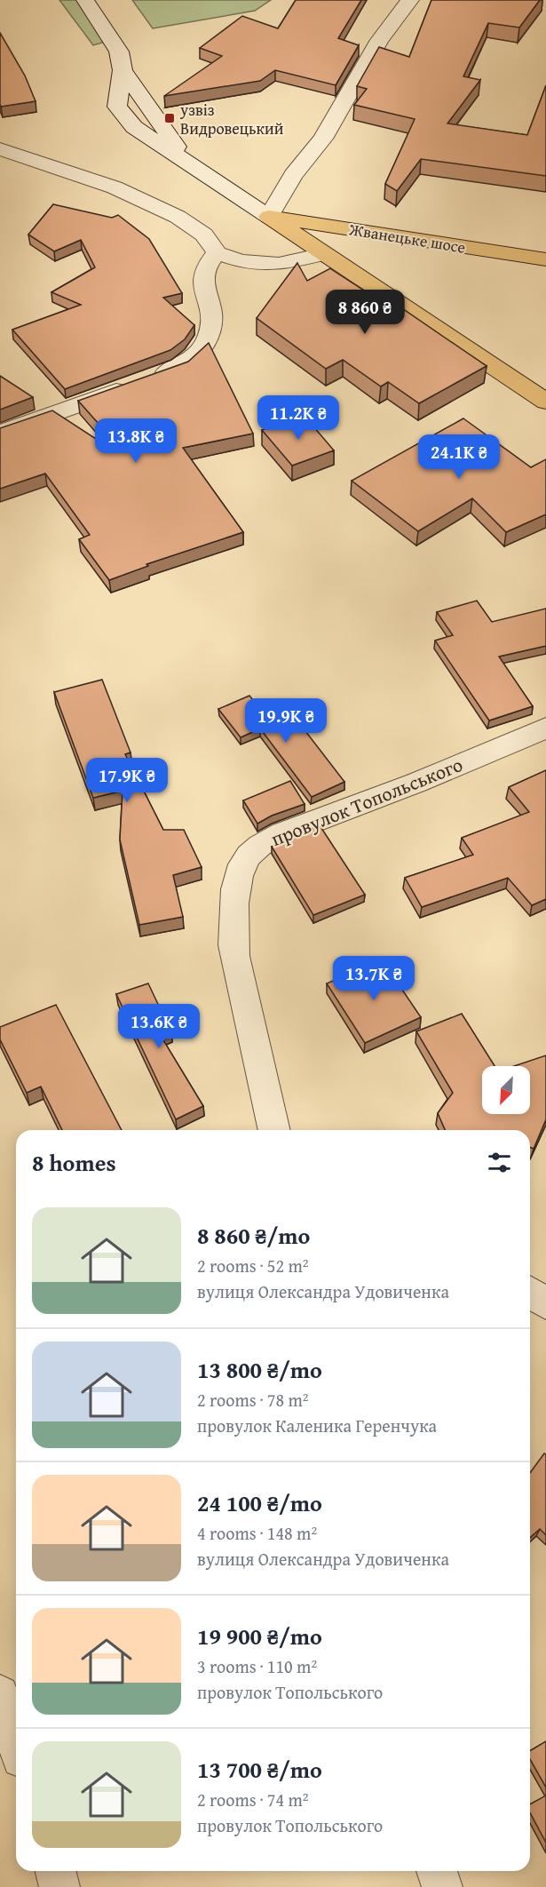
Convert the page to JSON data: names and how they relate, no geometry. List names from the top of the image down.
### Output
{
  "streets": {
    "main road": ["Жванецьке шосе"],
    "street": ["провулок Топольського"]
  },
  "places": {
    "transit": ["узвіз Видровецький"]
  },
  "north": "bottom left",
  "page": {
    "price": [
      "8 860 ₴",
      "11.2K ₴",
      "13.8K ₴",
      "24.1K ₴",
      "19.9K ₴",
      "17.9K ₴",
      "13.7K ₴",
      "13.6K ₴"
    ],
    "heading": "8 homes",
    "list": [
      {
        "name": "8 860 ₴/mo",
        "note": "2 rooms · 52 m² · вулиця Олександра Удовиченка"
      },
      {
        "name": "13 800 ₴/mo",
        "note": "2 rooms · 78 m² · провулок Каленика Геренчука"
      },
      {
        "name": "24 100 ₴/mo",
        "note": "4 rooms · 148 m² · вулиця Олександра Удовиченка"
      },
      {
        "name": "19 900 ₴/mo",
        "note": "3 rooms · 110 m² · провулок Топольського"
      },
      {
        "name": "13 700 ₴/mo",
        "note": "2 rooms · 74 m² · провулок Топольського"
      }
    ]
  }
}
